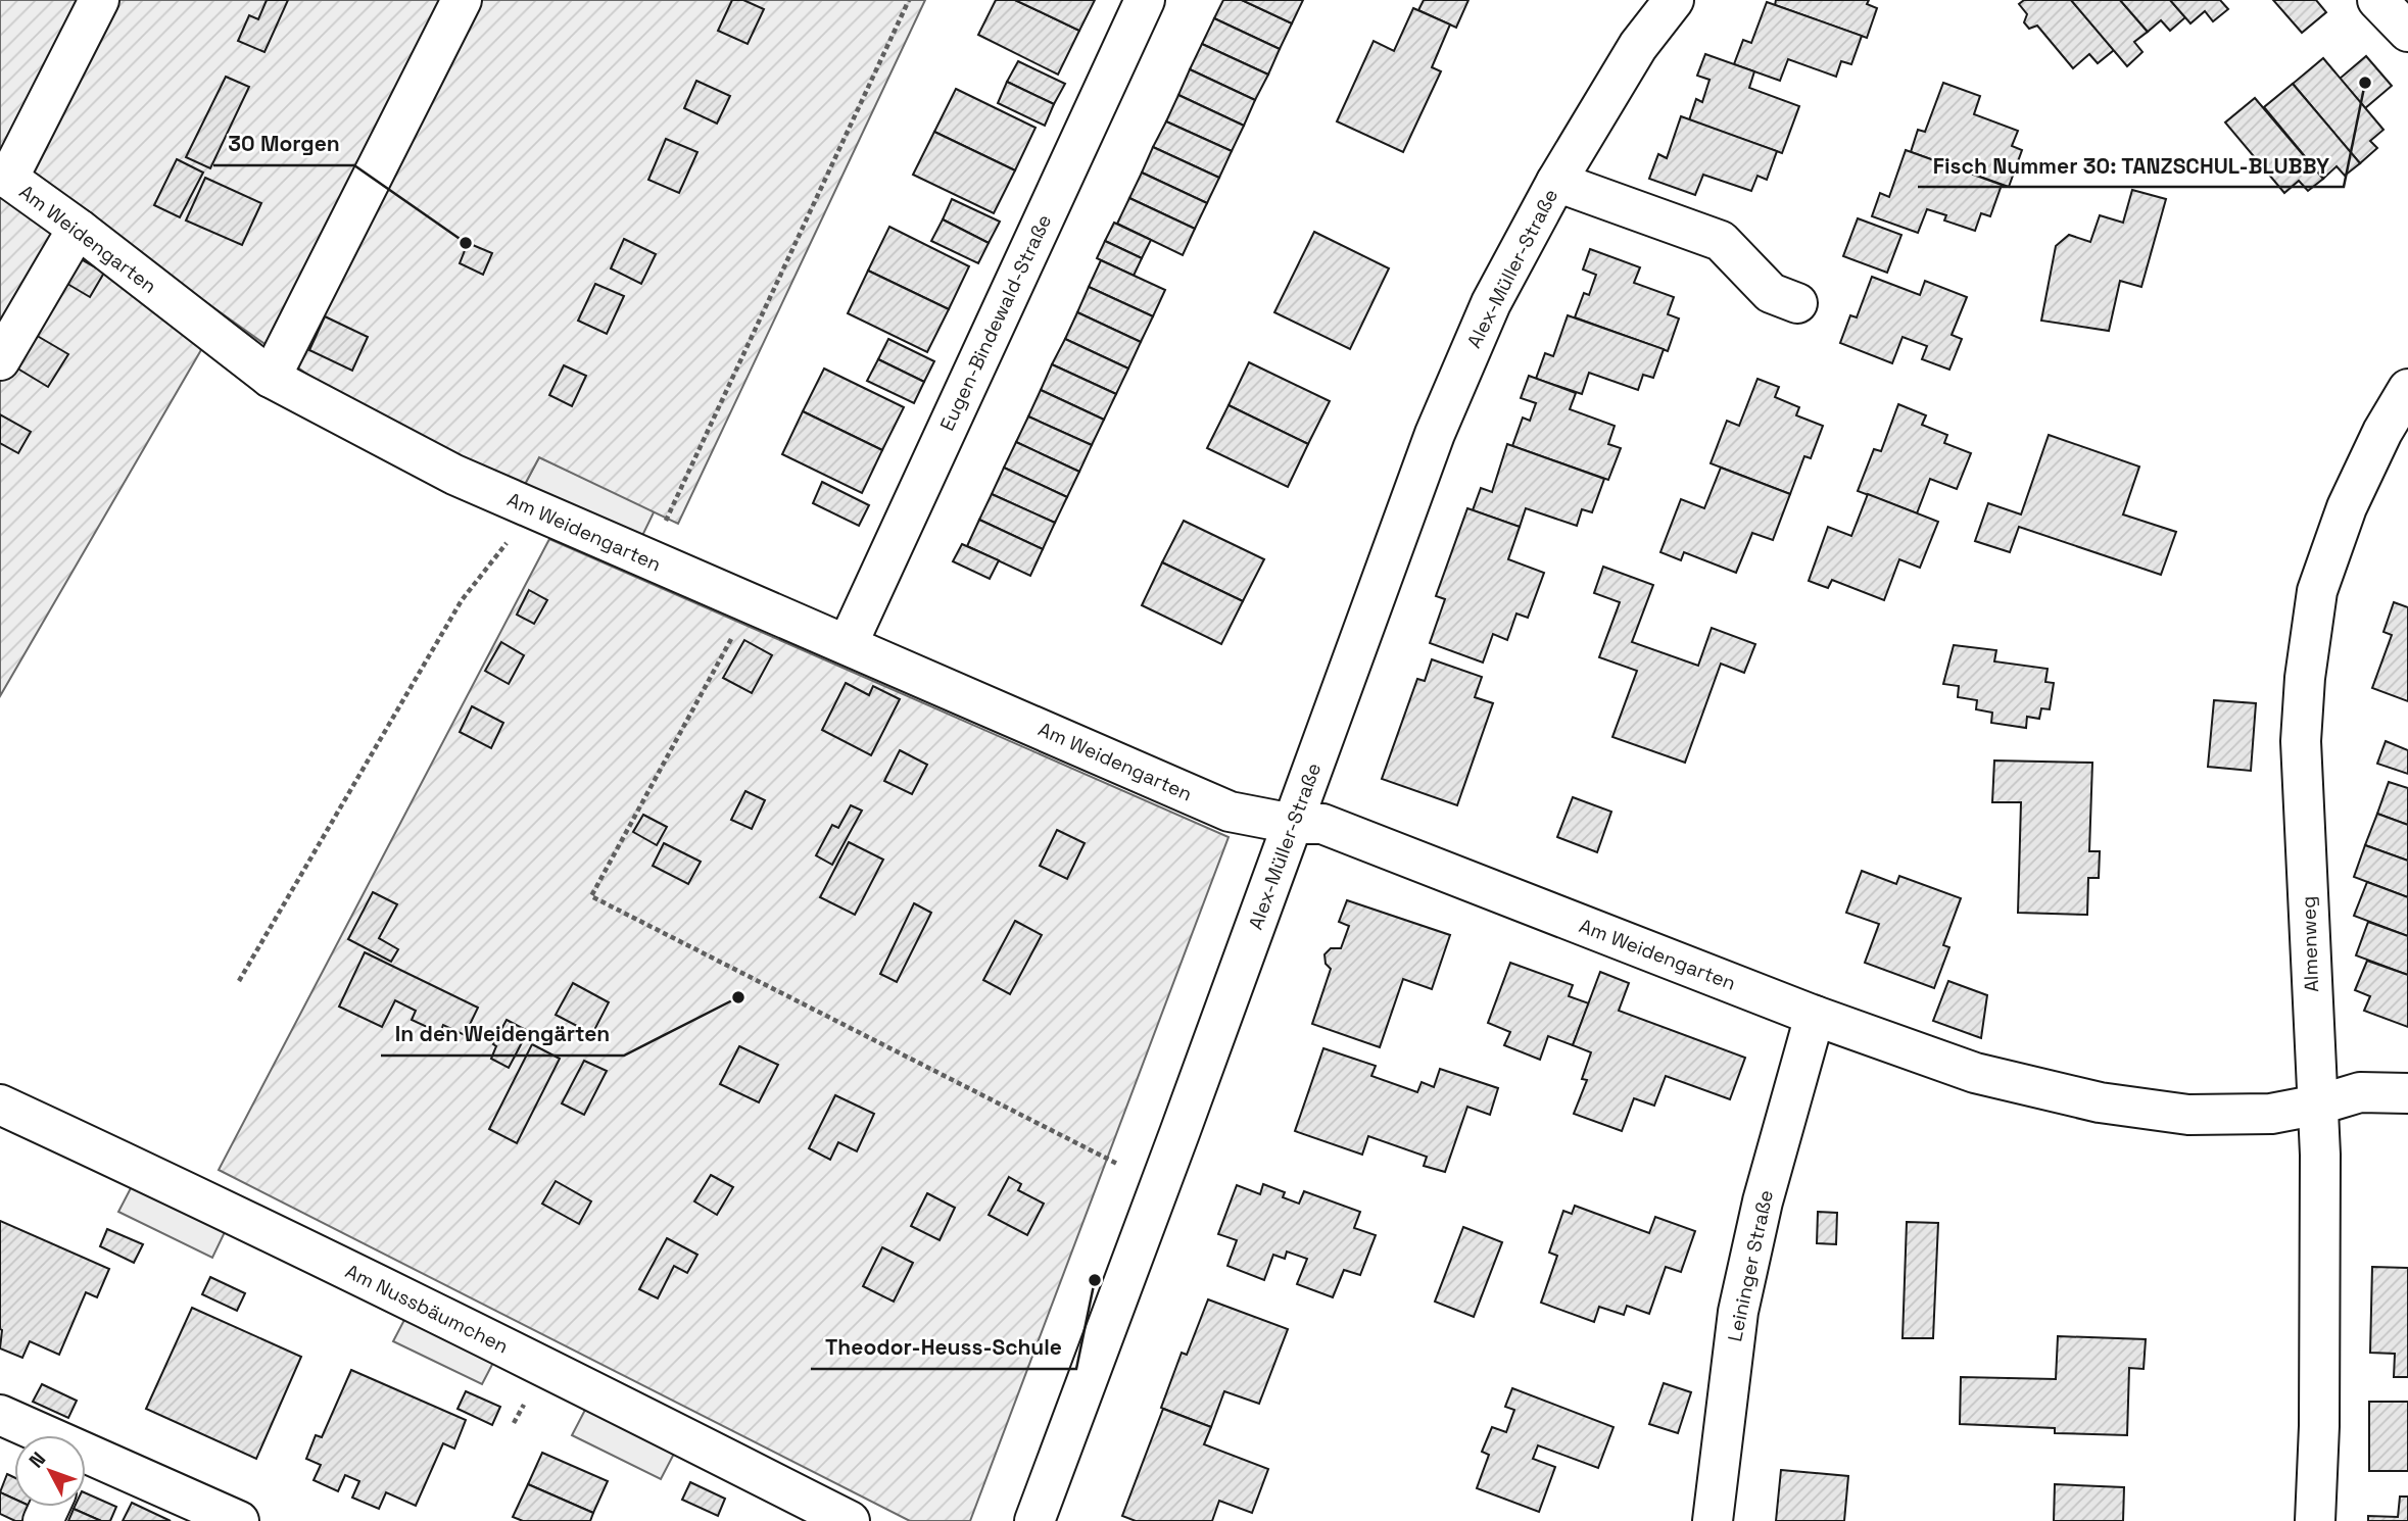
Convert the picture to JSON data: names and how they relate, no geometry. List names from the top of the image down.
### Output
{
  "streets": {
    "street": [
      "Am Weidengarten",
      "Alex-Müller-Straße",
      "Eugen-Bindewald-Straße",
      "Almenweg",
      "Leininger Straße",
      "Am Nussbäumchen"
    ]
  },
  "crossings": [
    ["Am Weidengarten", "Alex-Müller-Straße"],
    ["Am Weidengarten", "Eugen-Bindewald-Straße"],
    ["Am Weidengarten", "Almenweg"],
    ["Am Weidengarten", "Leininger Straße"]
  ],
  "places": [
    "Fisch Nummer 30: TANZSCHUL-BLUBBY",
    "30 Morgen",
    "In den Weidengärten",
    "Theodor-Heuss-Schule"
  ],
  "north": "top left"
}
